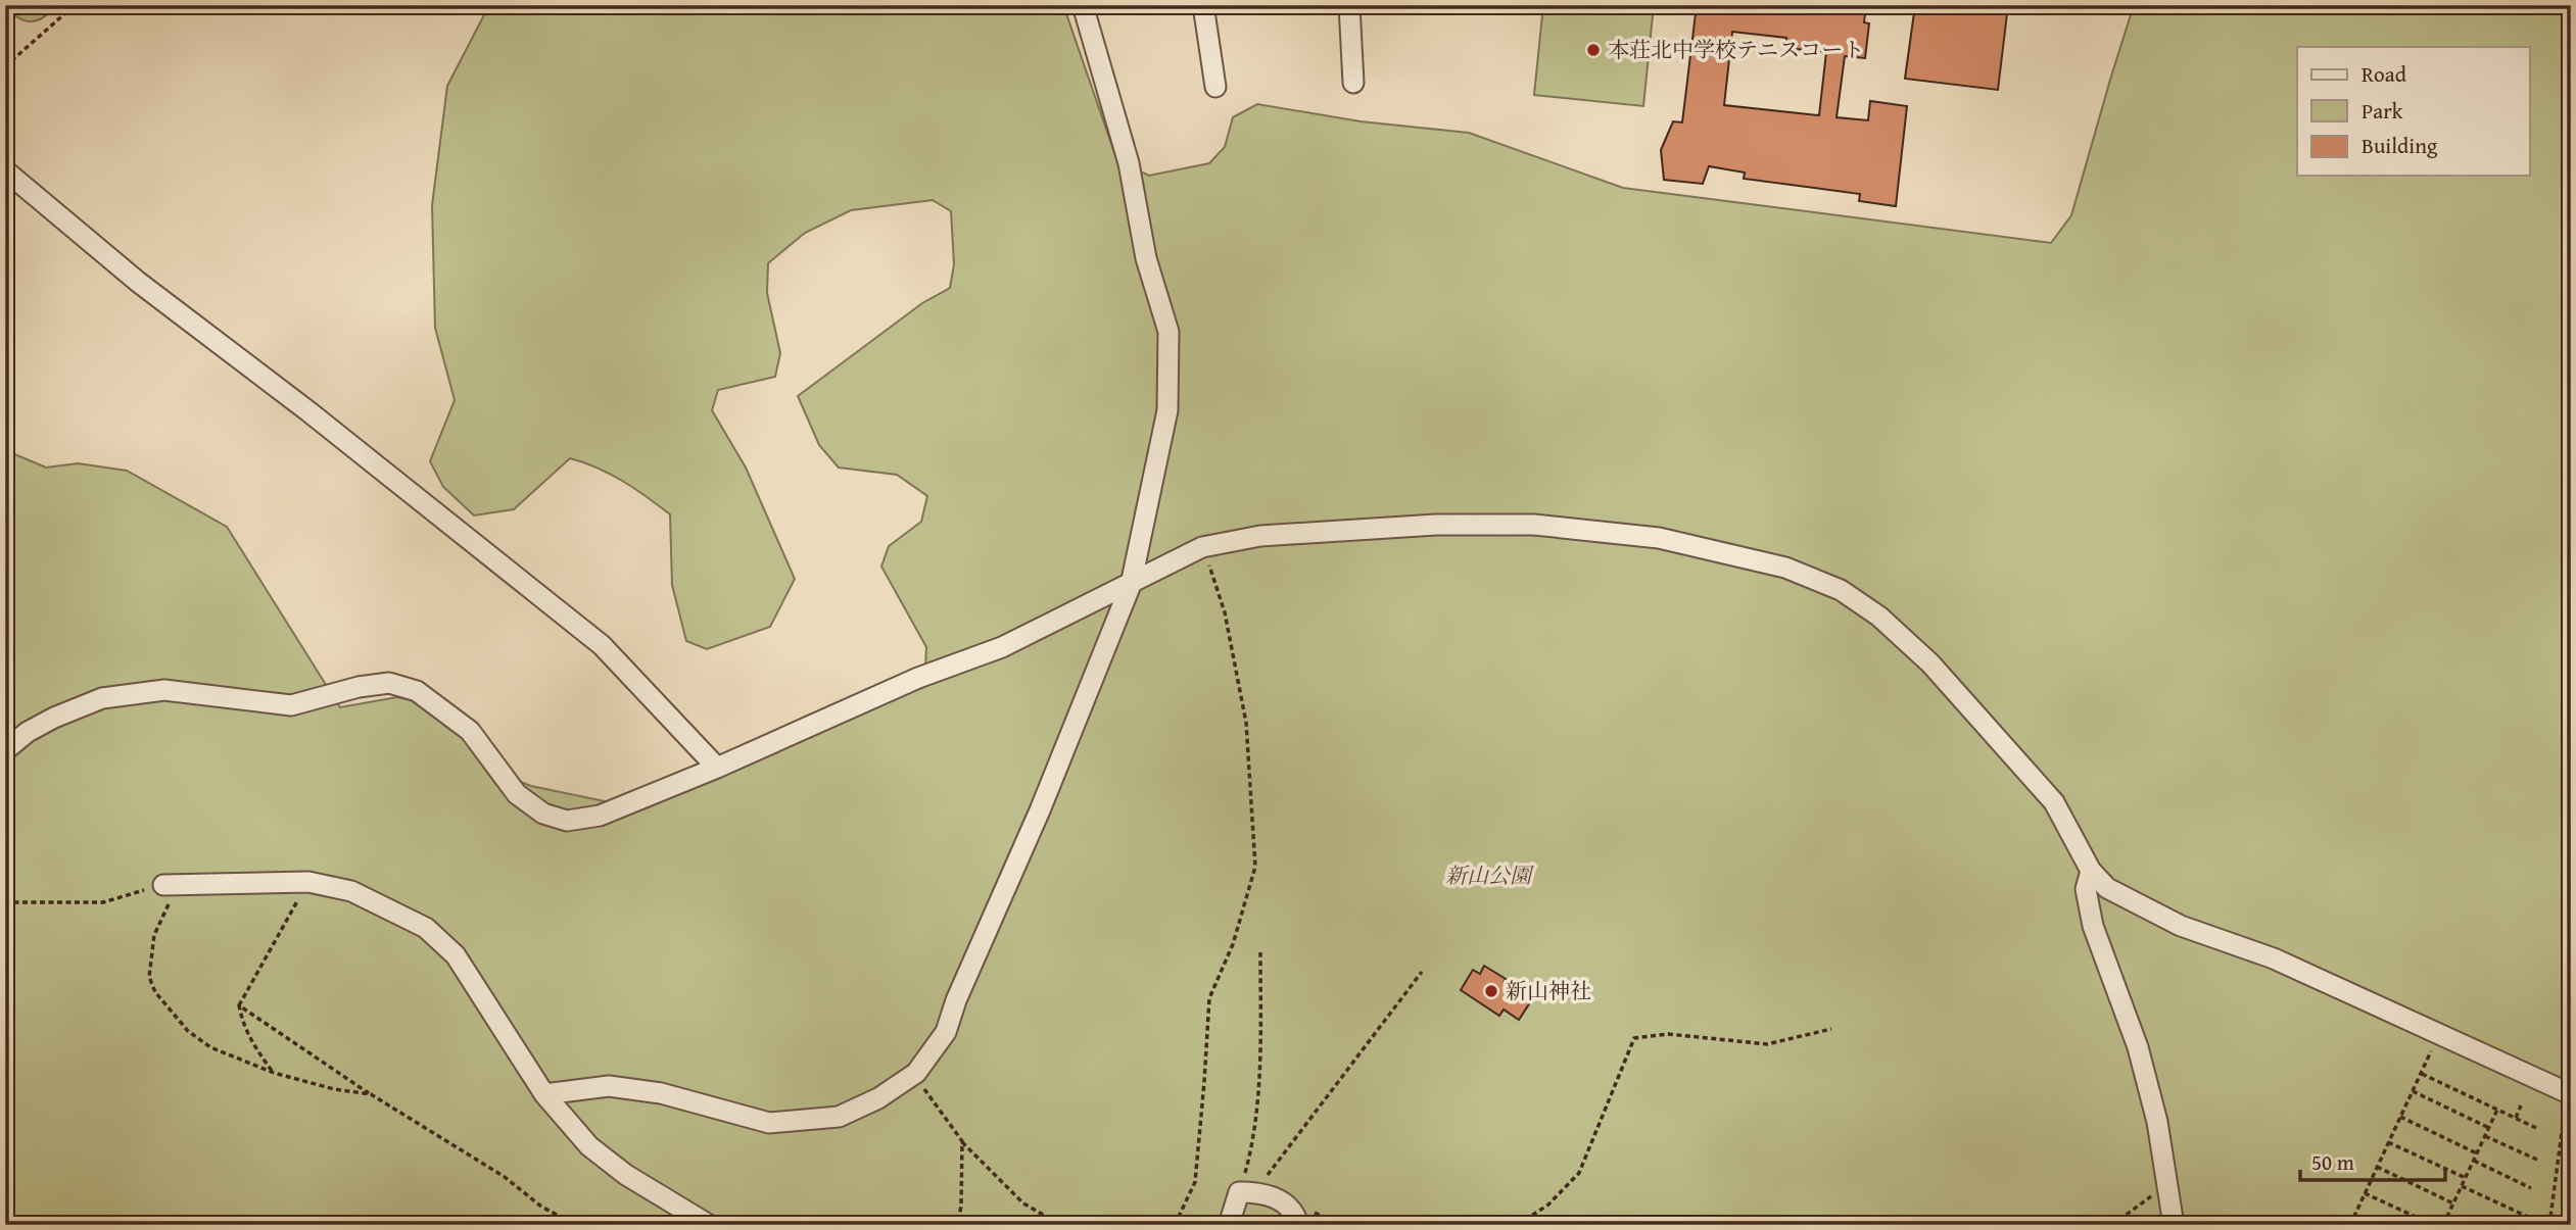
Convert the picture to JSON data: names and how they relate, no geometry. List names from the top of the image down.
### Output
{
  "parks": ["新山公園"],
  "places": ["本荘北中学校テニスコート", "新山神社"],
  "legend": ["Road", "Park", "Building"],
  "scale_bar": "50 m"
}
